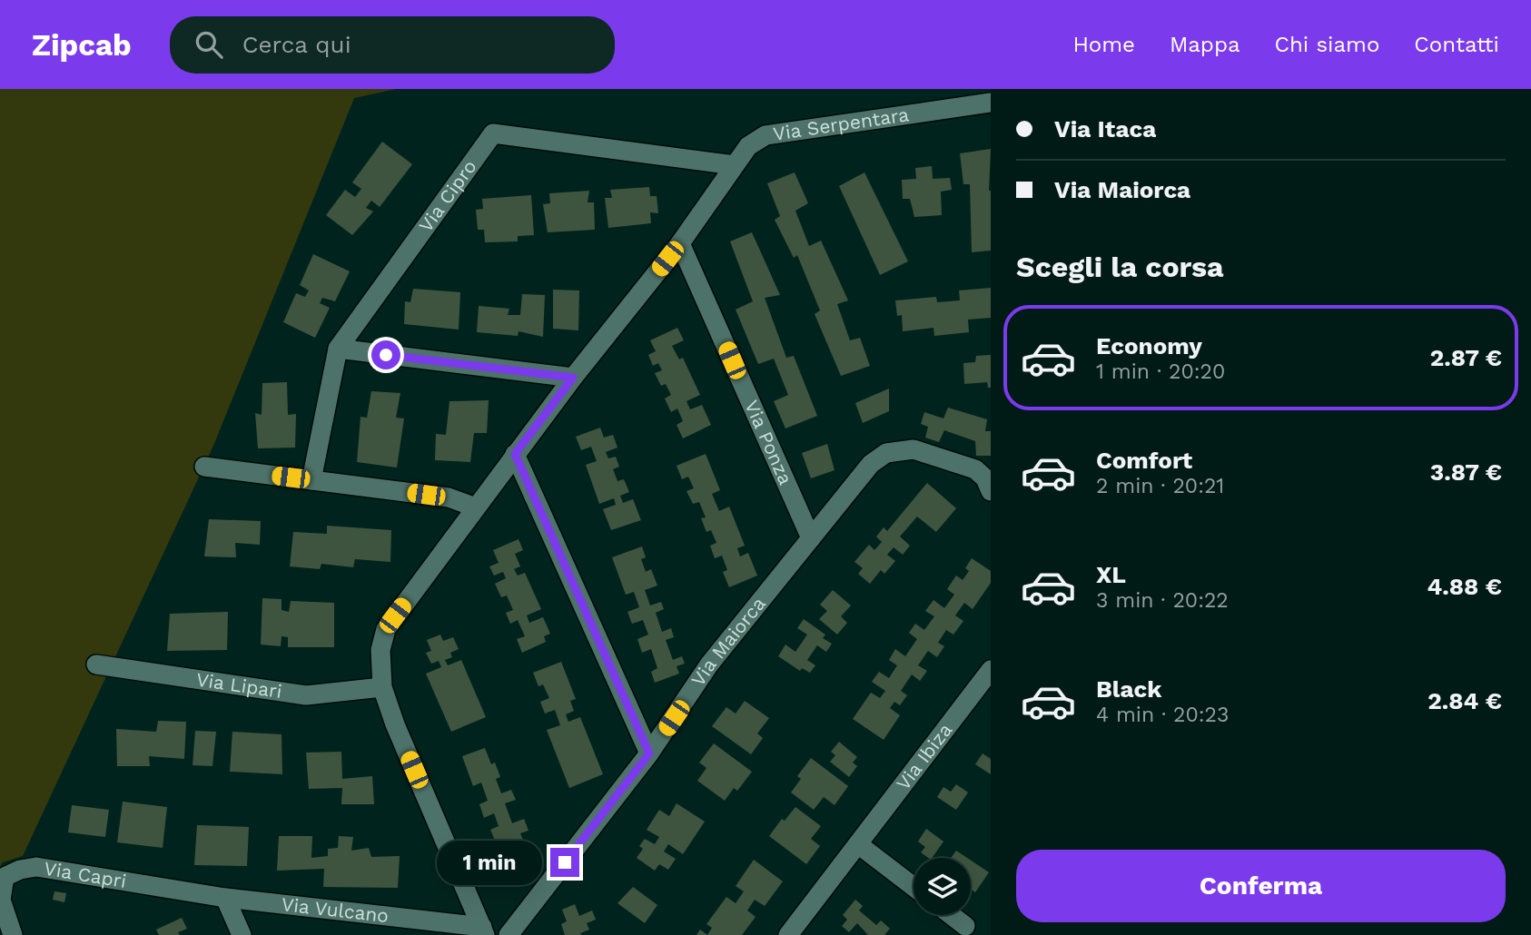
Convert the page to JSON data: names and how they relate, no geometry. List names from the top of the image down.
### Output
{
  "streets": {
    "street": [
      "Via Serpentara",
      "Via Cipro",
      "Via Ponza",
      "Via Maiorca",
      "Via Lipari",
      "Via Ibiza",
      "Via Capri",
      "Via Vulcano"
    ]
  },
  "crossings": [
    ["Via Serpentara", "Via Cipro"],
    ["Via Serpentara", "Via Ponza"],
    ["Via Serpentara", "Via Lipari"],
    ["Via Serpentara", "Via Vulcano"],
    ["Via Ponza", "Via Maiorca"],
    ["Via Capri", "Via Vulcano"]
  ],
  "page": {
    "header": "Zipcab",
    "search": "Cerca qui",
    "nav": [
      "Home",
      "Mappa",
      "Chi siamo",
      "Contatti"
    ],
    "banner": ["Via Itaca", "Via Maiorca"],
    "heading": "Scegli la corsa",
    "list": [
      {
        "name": "Economy",
        "note": "1 min · 20:20",
        "value": "2.87 €"
      },
      {
        "name": "Comfort",
        "note": "2 min · 20:21",
        "value": "3.87 €"
      },
      {
        "name": "XL",
        "note": "3 min · 20:22",
        "value": "4.88 €"
      },
      {
        "name": "Black",
        "note": "4 min · 20:23",
        "value": "2.84 €"
      }
    ],
    "buttons": "Conferma",
    "bubble": "1 min"
  }
}
